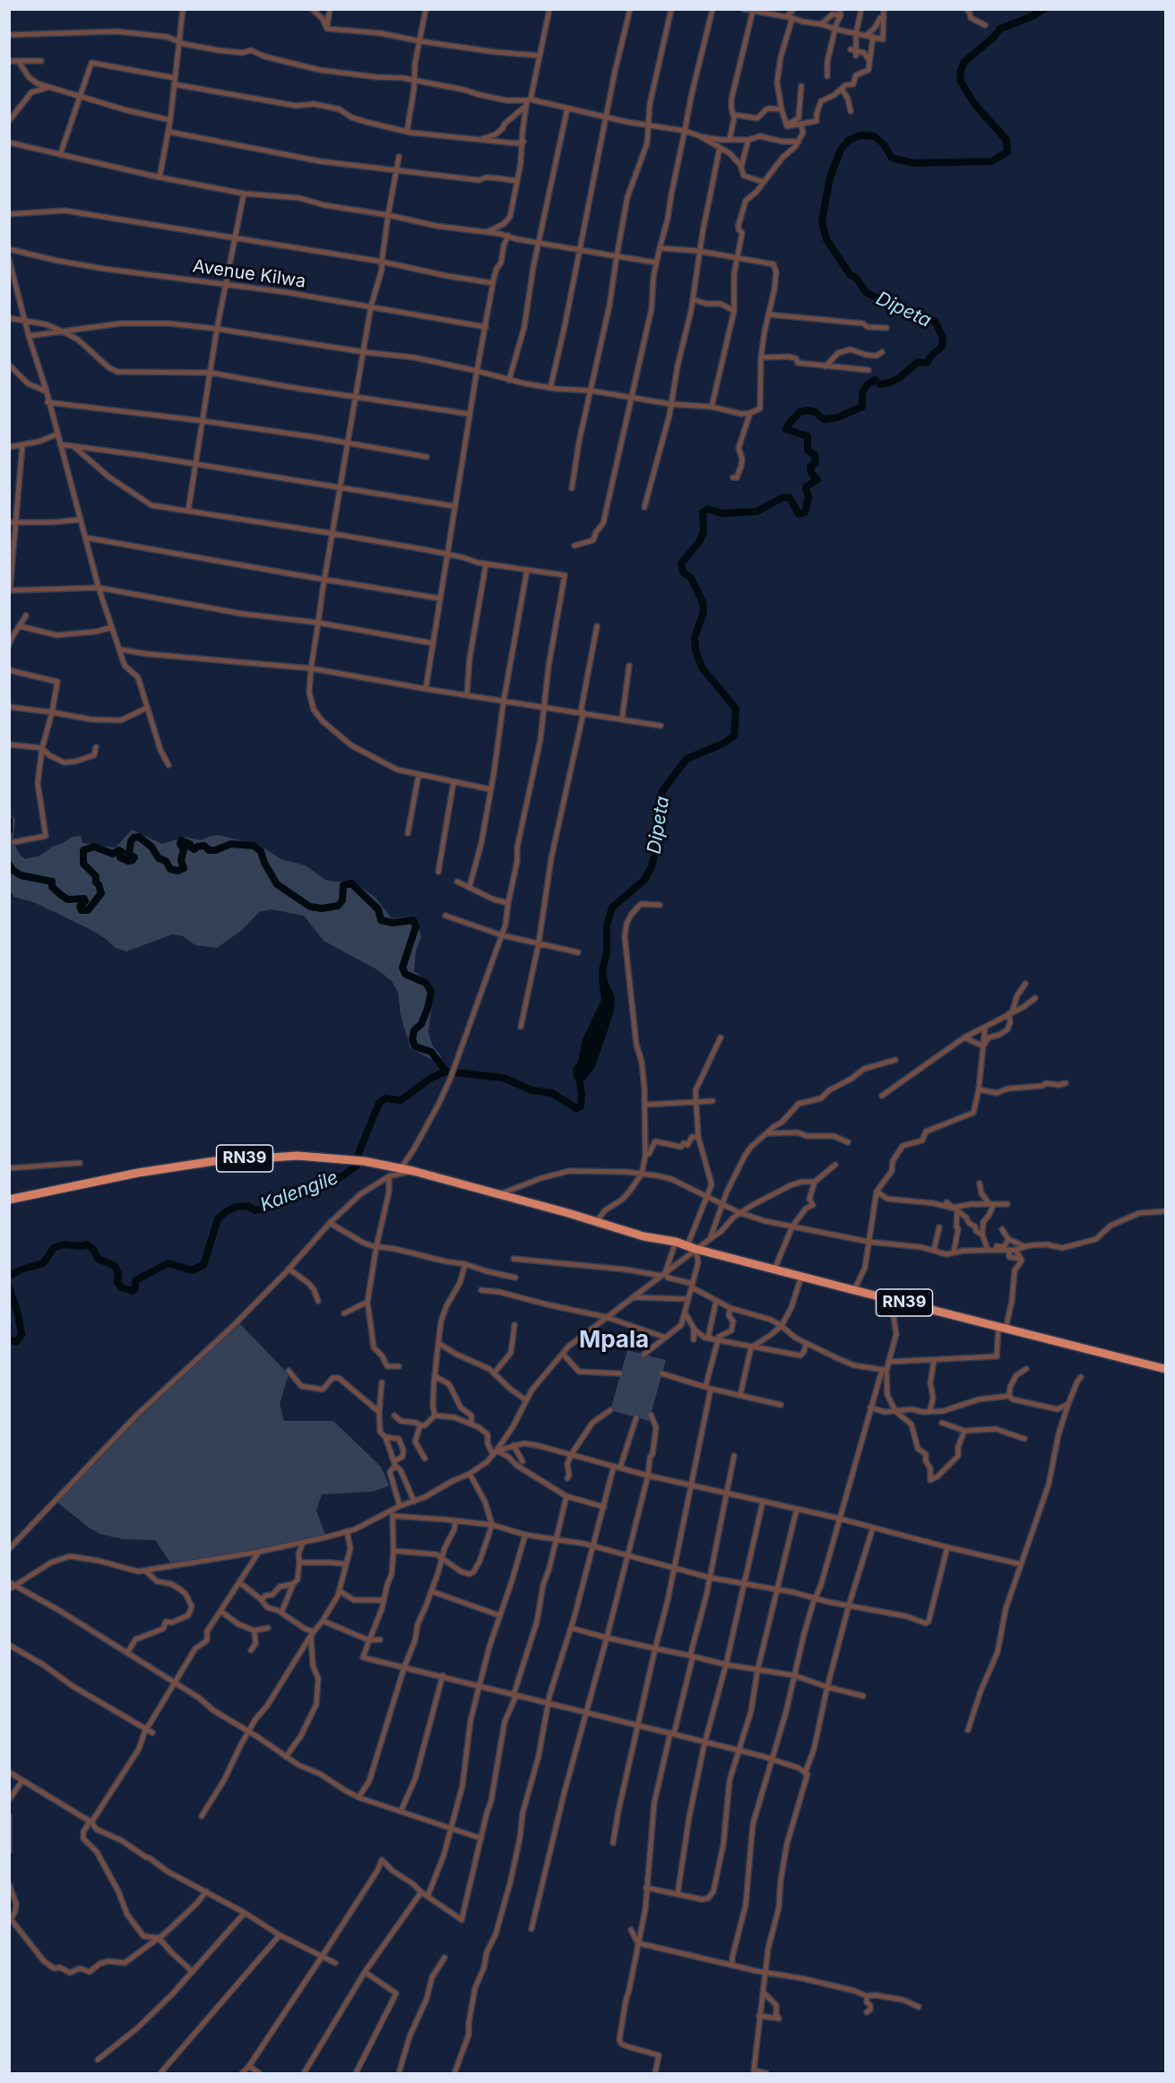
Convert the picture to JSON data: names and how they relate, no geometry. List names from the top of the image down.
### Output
{
  "streets": {
    "highway": ["RN39"],
    "street": ["Avenue Kilwa"]
  },
  "districts": ["Mpala"],
  "water": ["Dipeta", "Kalengile"]
}
